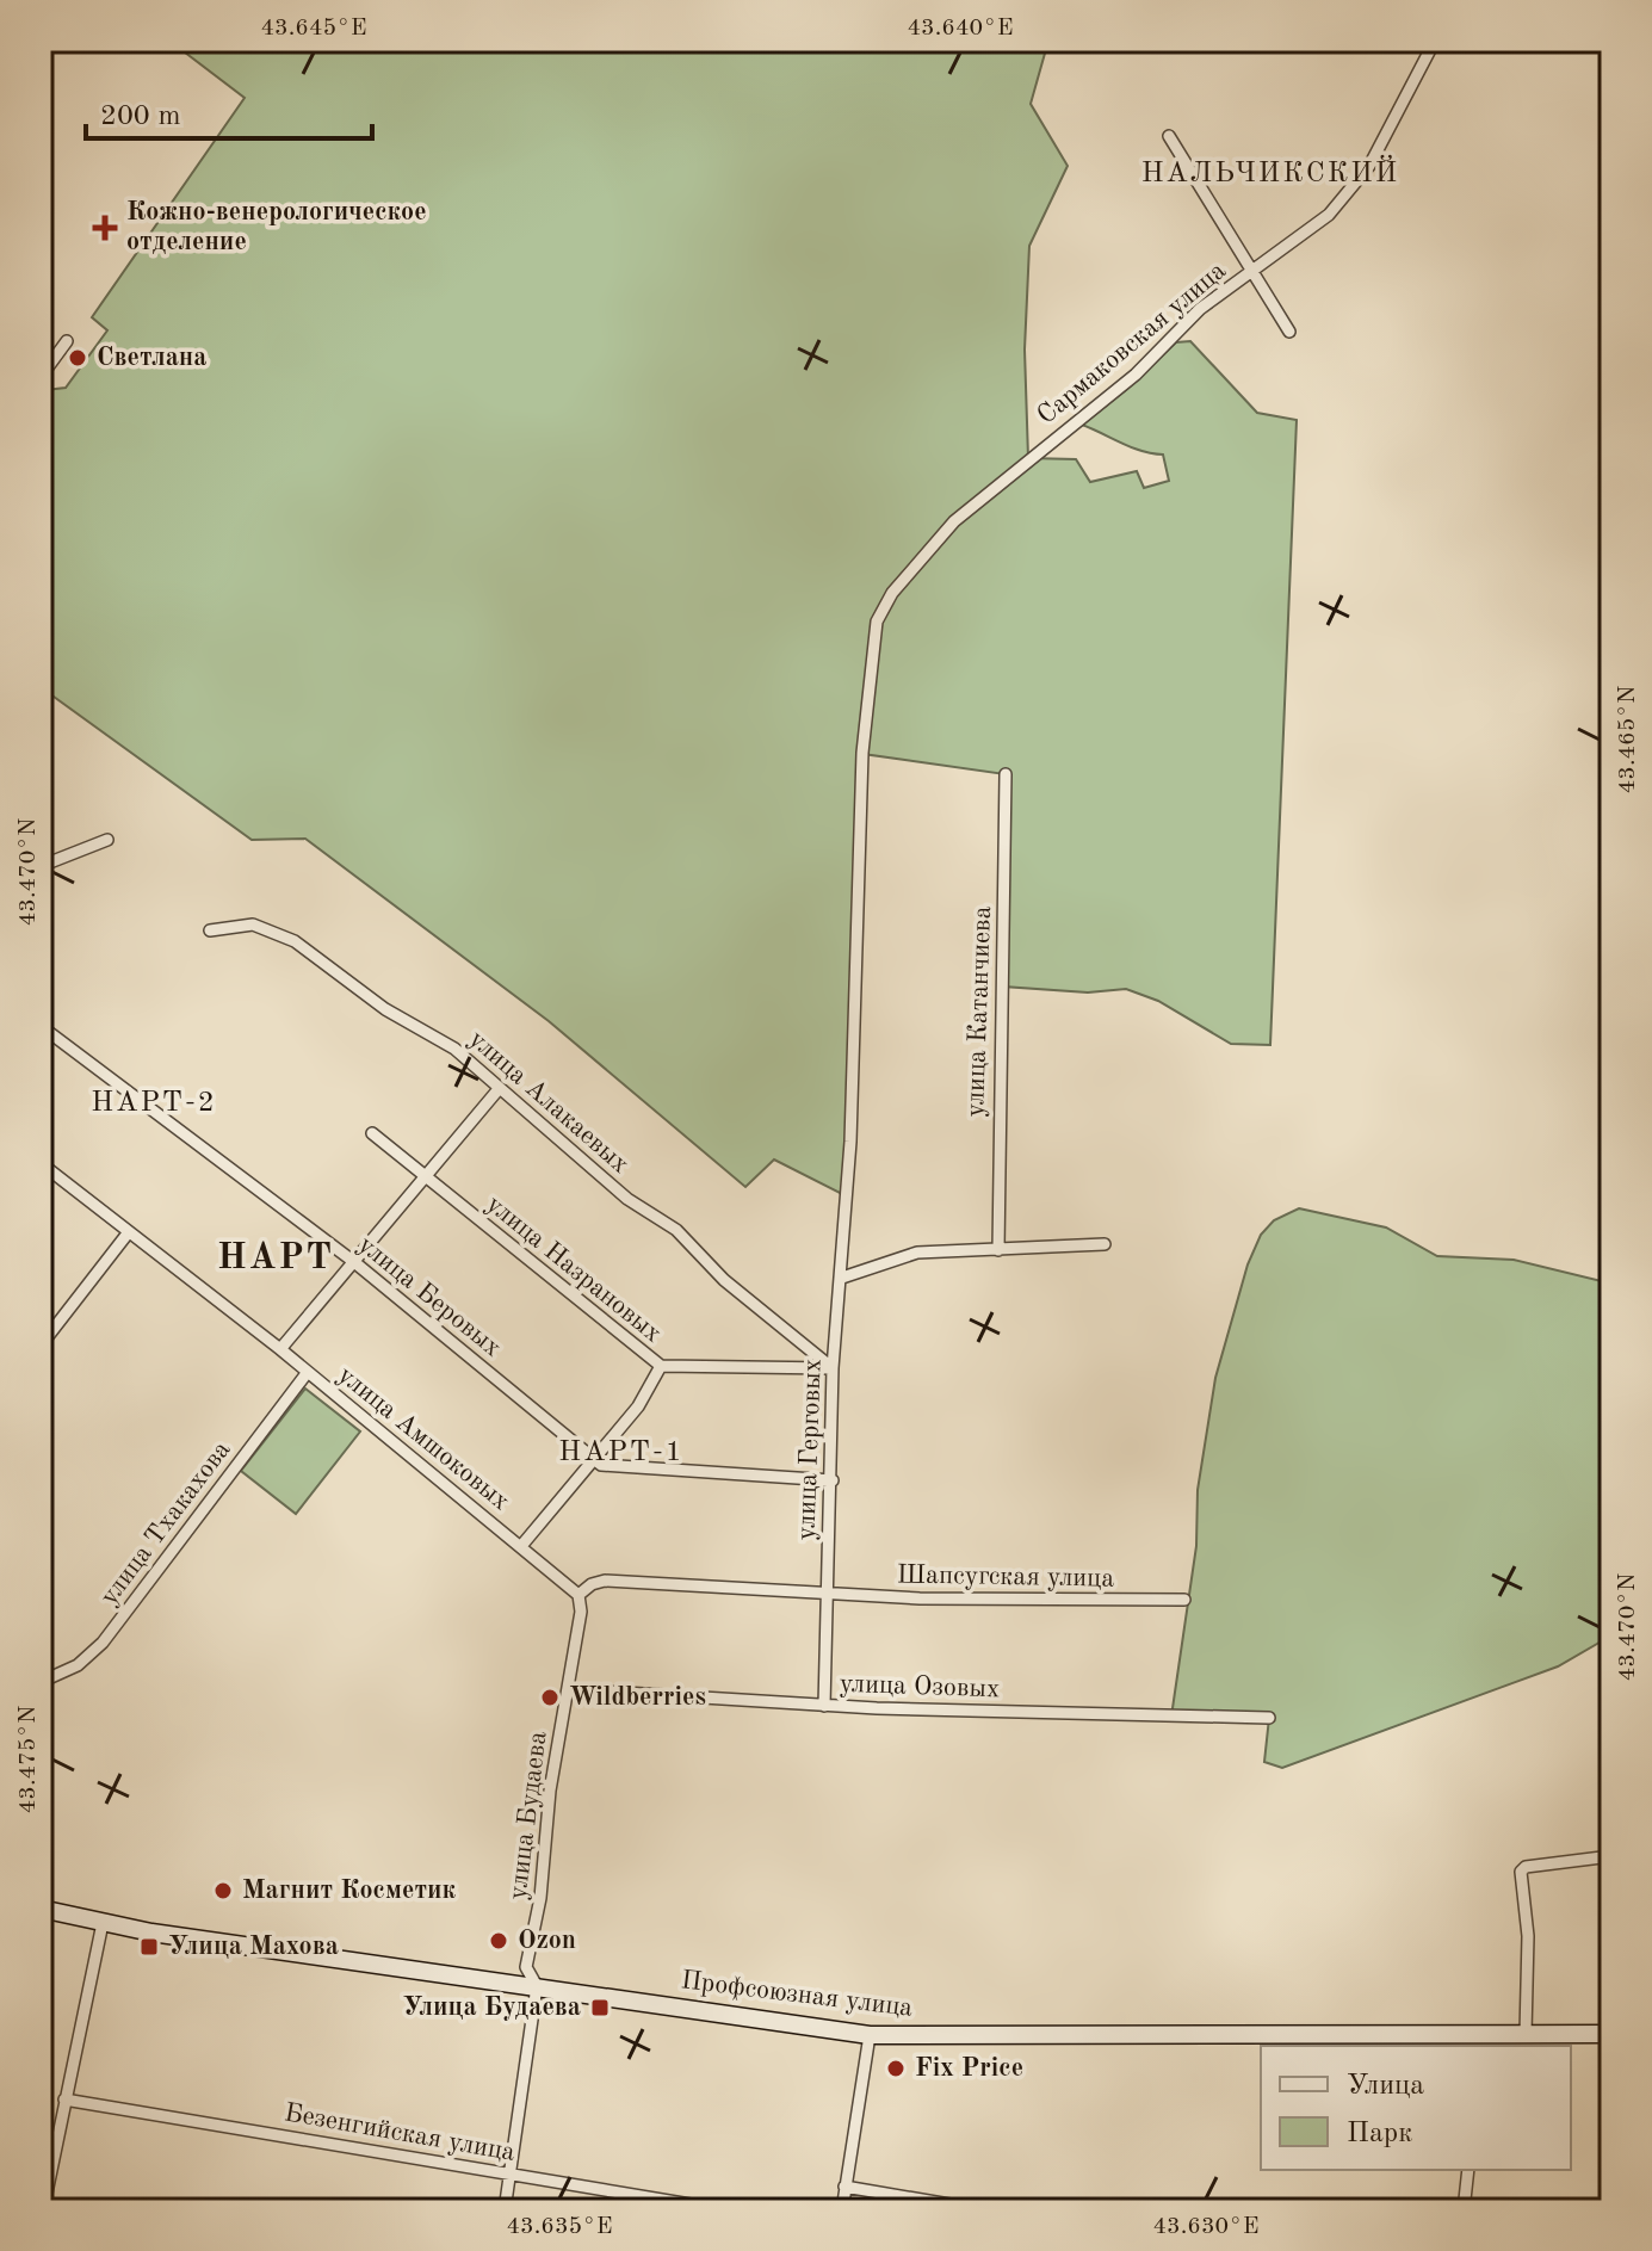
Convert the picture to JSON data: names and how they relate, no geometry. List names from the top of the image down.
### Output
{
  "streets": {
    "street": [
      "Сармаковская улица",
      "улица Катанчиева",
      "улица Алакаевых",
      "улица Назрановых",
      "улица Беровых",
      "улица Амшоковых",
      "улица Герговых",
      "улица Тхакахова",
      "Шапсугская улица",
      "улица Озовых",
      "улица Будаева",
      "Профсоюзная улица",
      "Безенгийская улица"
    ]
  },
  "crossings": [
    ["Сармаковская улица", "улица Герговых"],
    ["улица Алакаевых", "улица Назрановых"],
    ["улица Алакаевых", "улица Герговых"],
    ["улица Назрановых", "улица Герговых"],
    ["улица Беровых", "улица Герговых"],
    ["улица Амшоковых", "улица Тхакахова"],
    ["улица Амшоковых", "улица Будаева"],
    ["улица Герговых", "Шапсугская улица"],
    ["улица Герговых", "улица Озовых"],
    ["улица Озовых", "улица Будаева"],
    ["улица Будаева", "Профсоюзная улица"],
    ["улица Будаева", "Безенгийская улица"]
  ],
  "districts": [
    "НАЛЬЧИКСКИЙ",
    "НАРТ-2",
    "НАРТ",
    "НАРТ-1"
  ],
  "places": {
    "health": ["Кожно-венерологическое отделение"],
    "other": [
      "Светлана",
      "Wildberries",
      "Магнит Косметик",
      "Ozon",
      "Fix Price"
    ],
    "transit": ["Улица Махова", "Улица Будаева"]
  },
  "legend": ["Улица", "Парк"],
  "scale_bar": "200 m",
  "coordinates": [
    "43.645°E",
    "43.640°E",
    "43.465°N",
    "43.470°N",
    "43.475°N",
    "43.635°E",
    "43.630°E"
  ]
}
